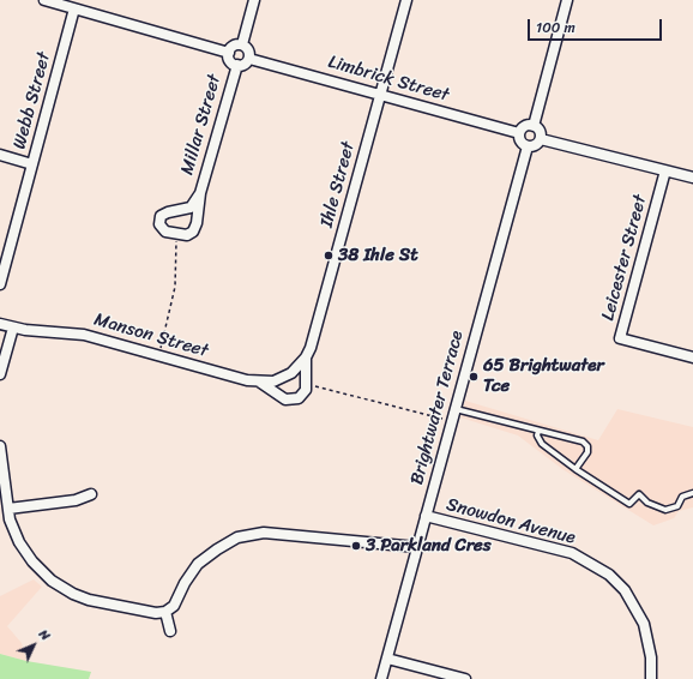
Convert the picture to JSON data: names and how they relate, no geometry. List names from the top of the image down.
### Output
{
  "streets": {
    "street": [
      "Limbrick Street",
      "Webb Street",
      "Millar Street",
      "Ihle Street",
      "Leicester Street",
      "Manson Street",
      "Brightwater Terrace",
      "Snowdon Avenue"
    ]
  },
  "crossings": [
    ["Limbrick Street", "Millar Street"],
    ["Limbrick Street", "Ihle Street"],
    ["Limbrick Street", "Brightwater Terrace"],
    ["Ihle Street", "Manson Street"],
    ["Brightwater Terrace", "Snowdon Avenue"]
  ],
  "places": ["38 Ihle St", "65 Brightwater Tce", "3 Parkland Cres"],
  "scale_bar": "100 m",
  "north": "top right"
}
